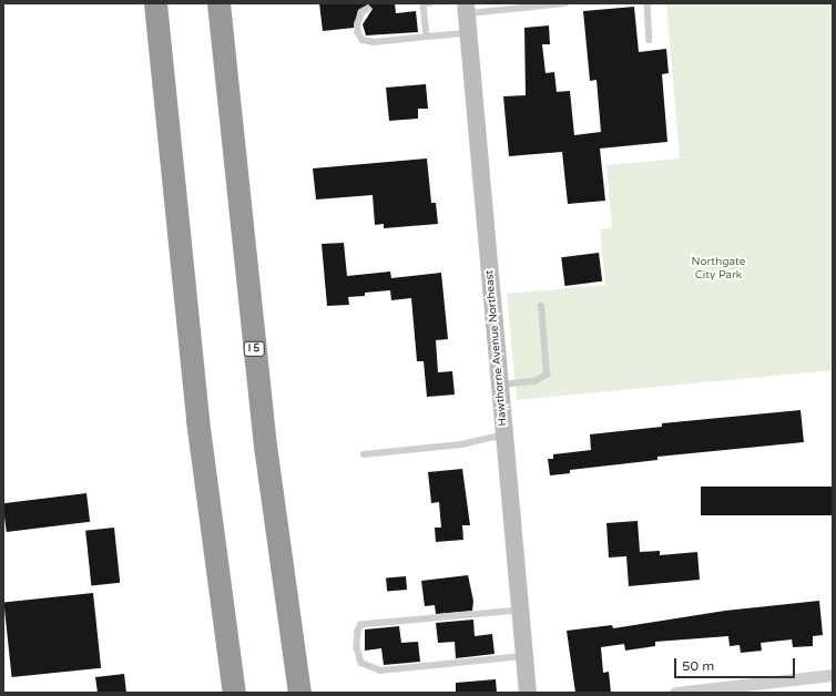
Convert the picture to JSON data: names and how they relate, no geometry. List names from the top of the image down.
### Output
{
  "streets": {
    "highway": ["I 5"],
    "main road": ["Hawthorne Avenue Northeast"]
  },
  "parks": ["Northgate City Park"],
  "scale_bar": "50 m"
}
